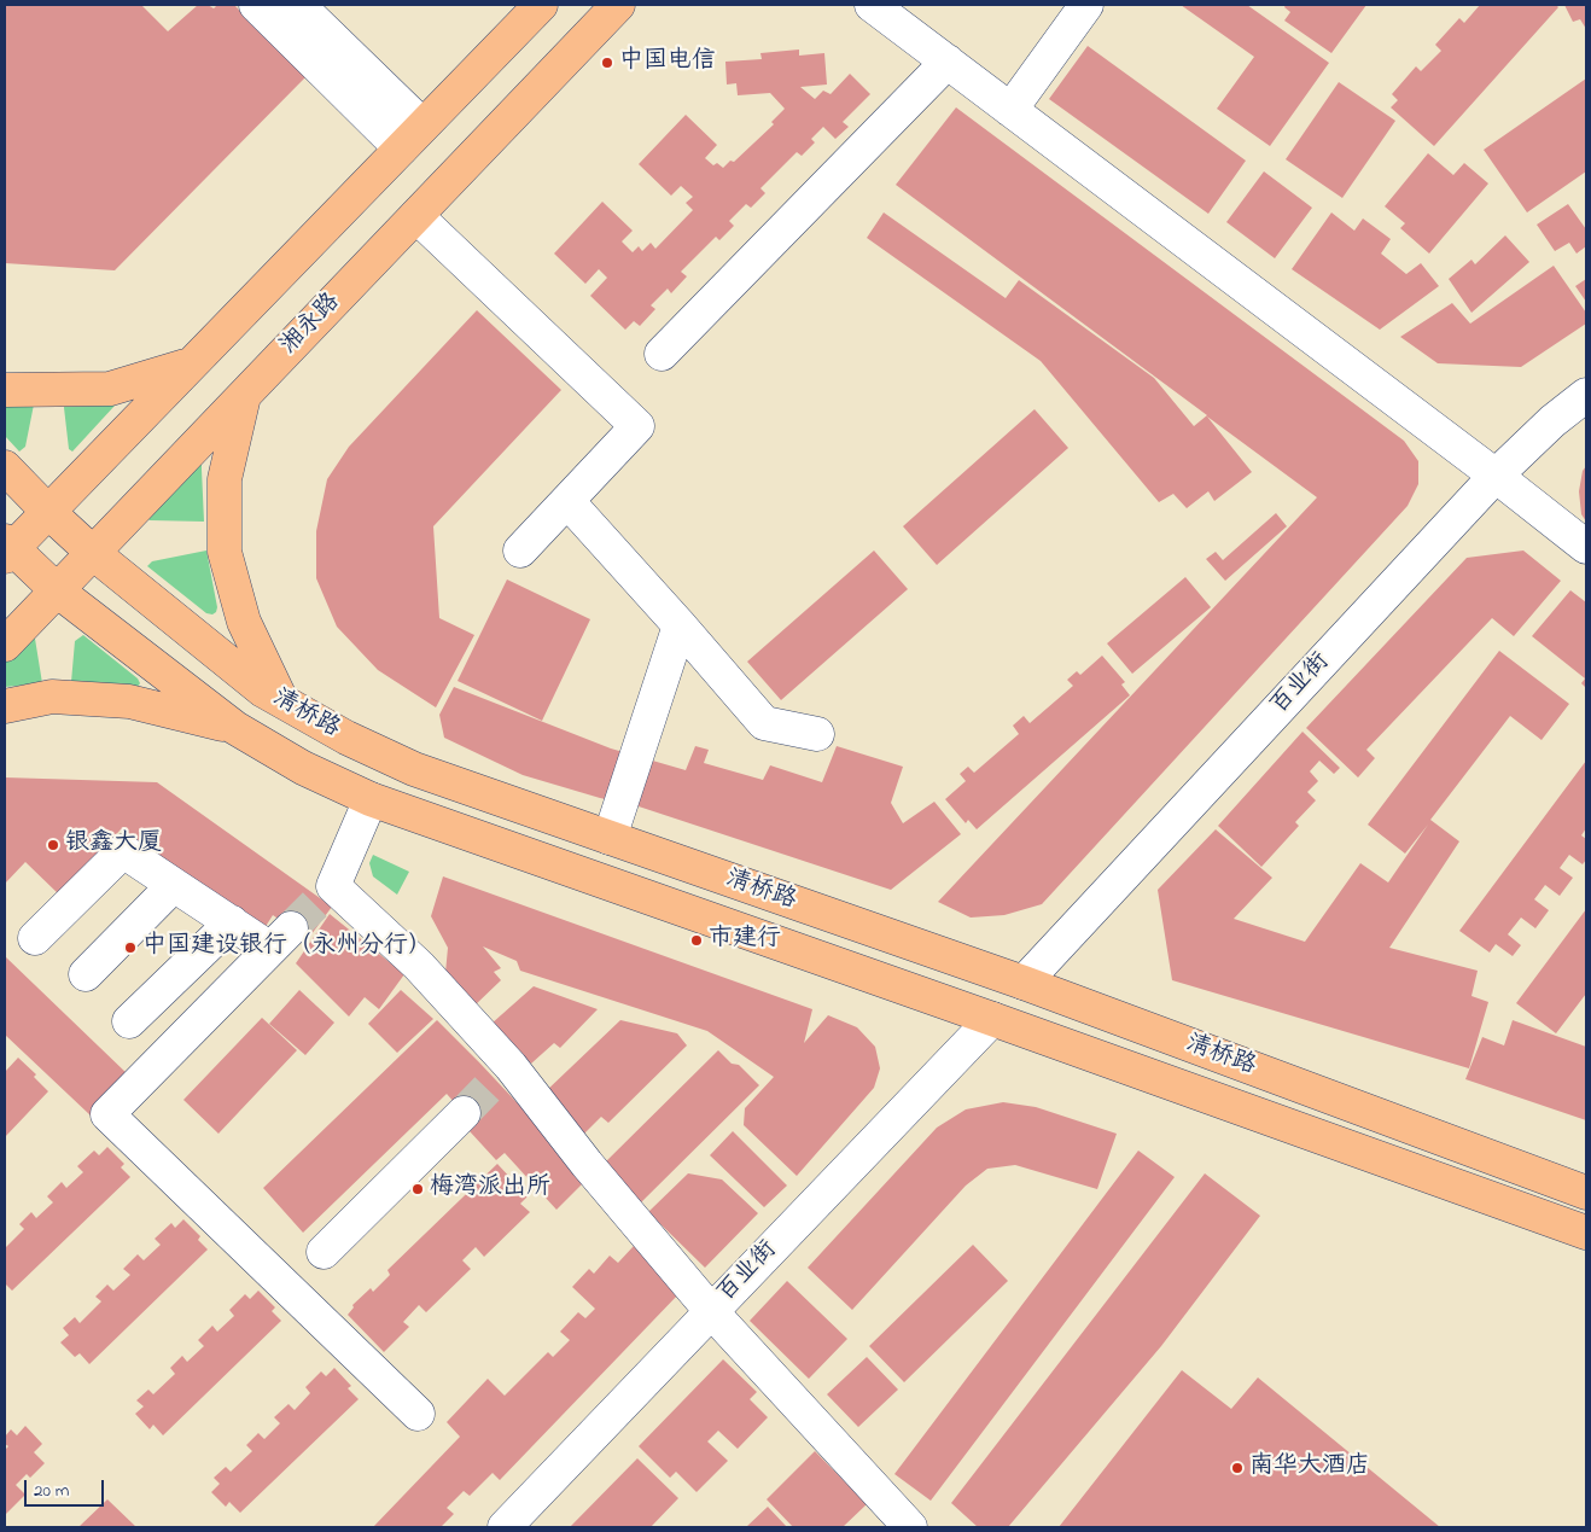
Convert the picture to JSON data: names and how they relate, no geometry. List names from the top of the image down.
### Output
{
  "streets": {
    "main road": ["湘永路", "清桥路"],
    "street": ["百业街"]
  },
  "crossings": [
    ["湘永路", "清桥路"],
    ["百业街", "清桥路"]
  ],
  "places": [
    "中国电信",
    "银鑫大厦",
    "市建行",
    "中国建设银行（永州分行）",
    "梅湾派出所",
    "南华大酒店"
  ],
  "scale_bar": "20 m"
}
